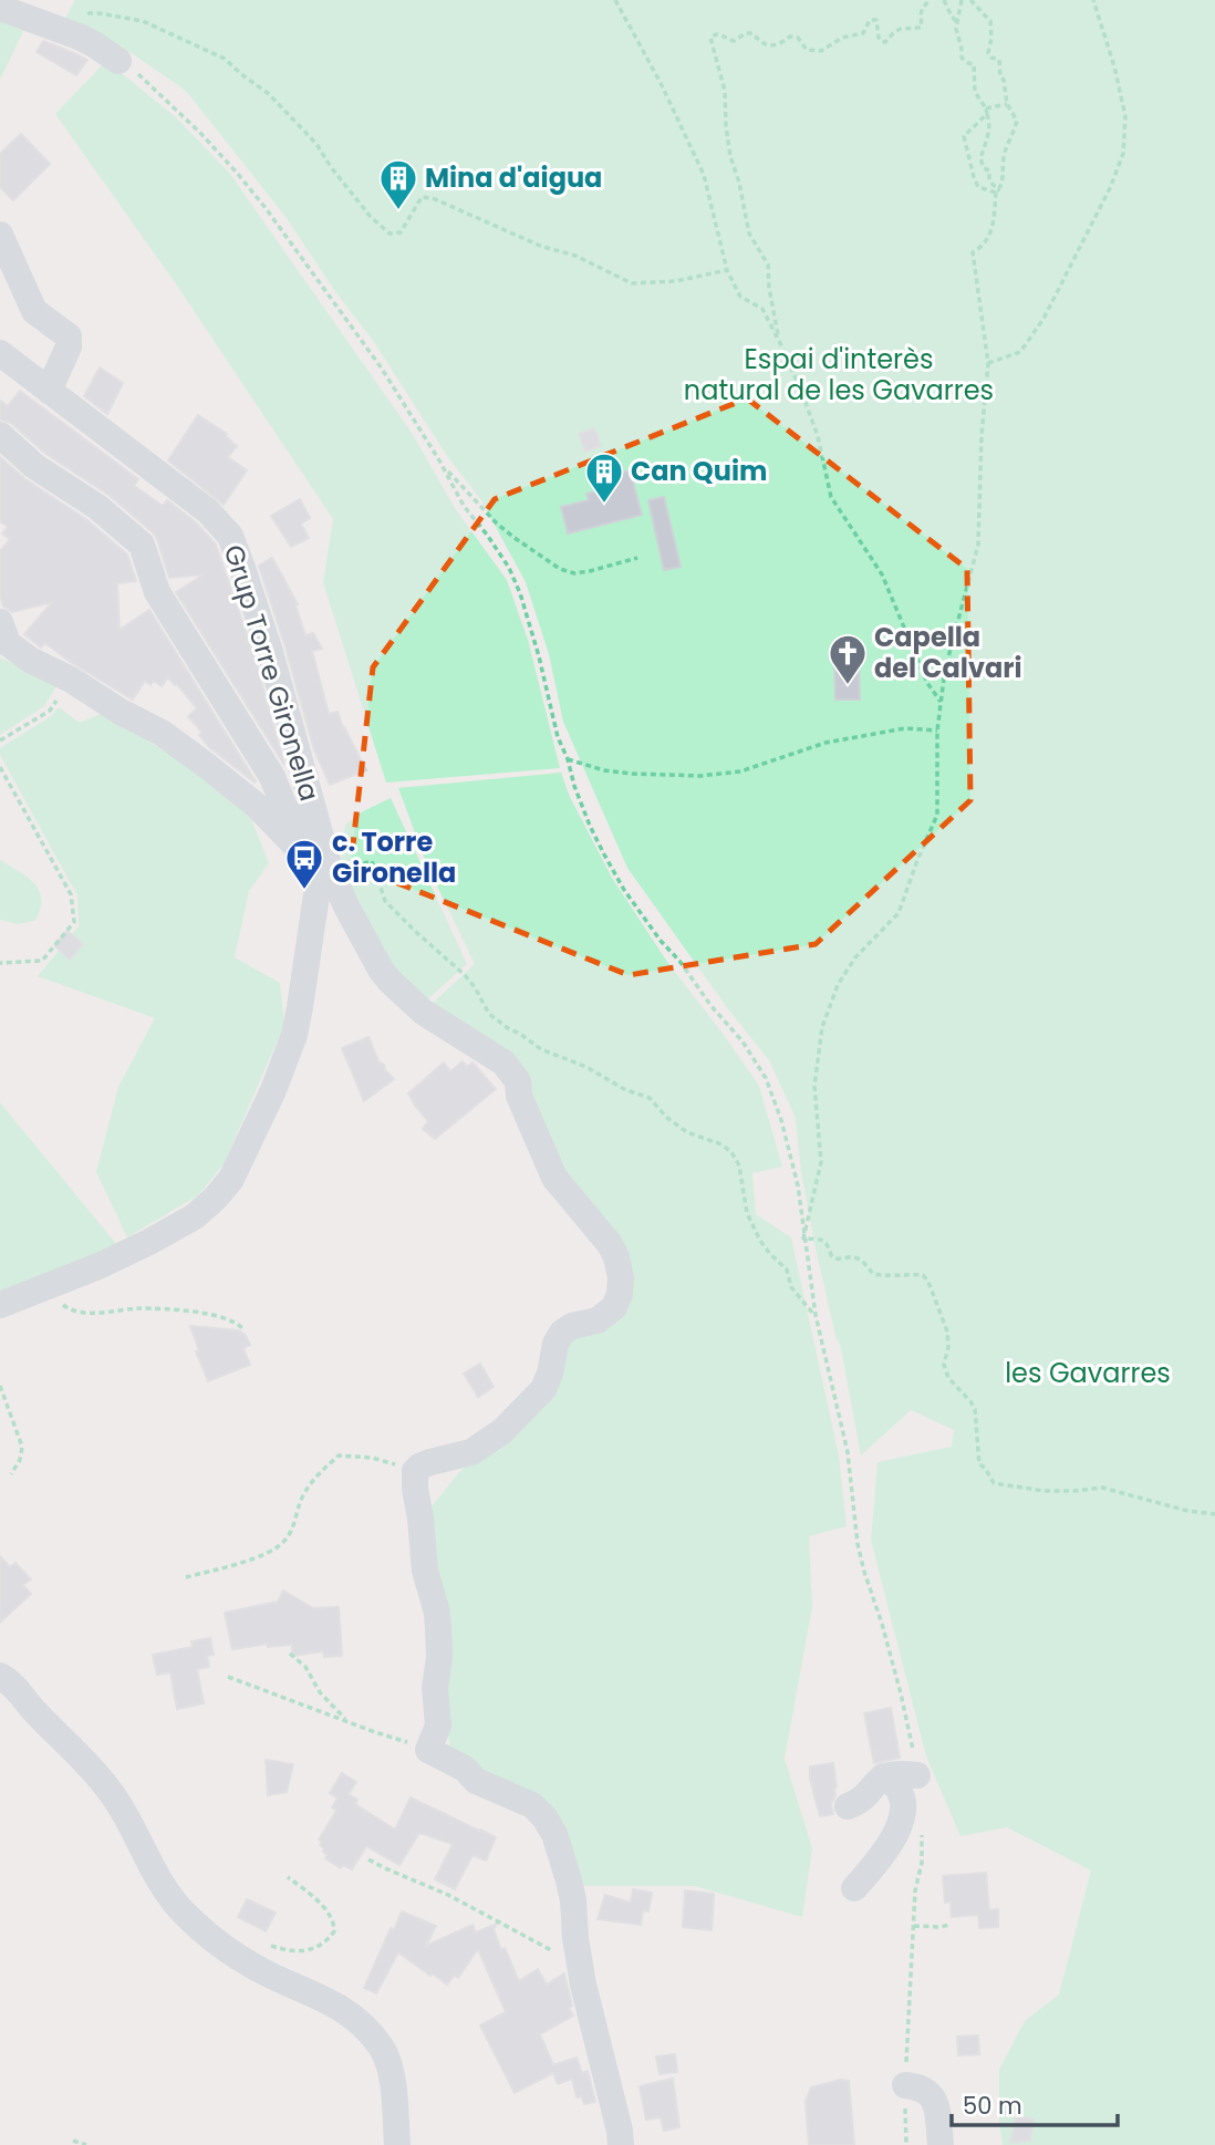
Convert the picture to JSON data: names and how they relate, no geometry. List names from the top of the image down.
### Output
{
  "streets": {
    "street": ["Grup Torre Gironella"]
  },
  "parks": ["Espai d'interès natural de les Gavarres", "les Gavarres"],
  "places": {
    "building": ["Mina d'aigua", "Can Quim"],
    "church": ["Capella del Calvari"],
    "bus stop": ["c. Torre Gironella"]
  },
  "scale_bar": "50 m"
}
